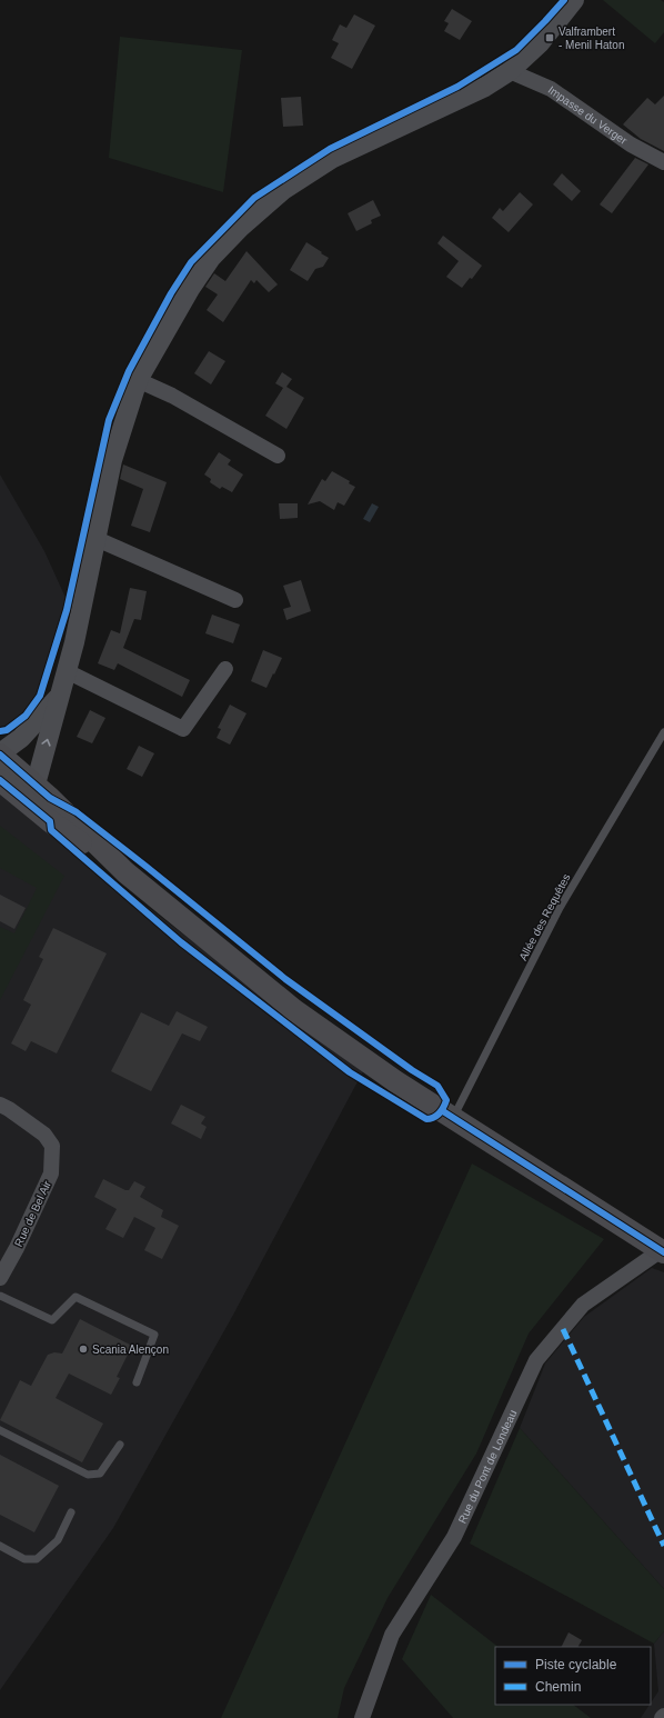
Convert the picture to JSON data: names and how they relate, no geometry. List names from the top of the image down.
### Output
{
  "streets": {
    "street": ["Impasse du Verger", "Rue de Bel Air", "Rue du Pont de Londeau"],
    "lane": ["Allée des Requêtes"]
  },
  "places": {
    "transit": ["Valframbert - Menil Haton"],
    "other": ["Scania Alençon"]
  },
  "legend": ["Piste cyclable", "Chemin"]
}
